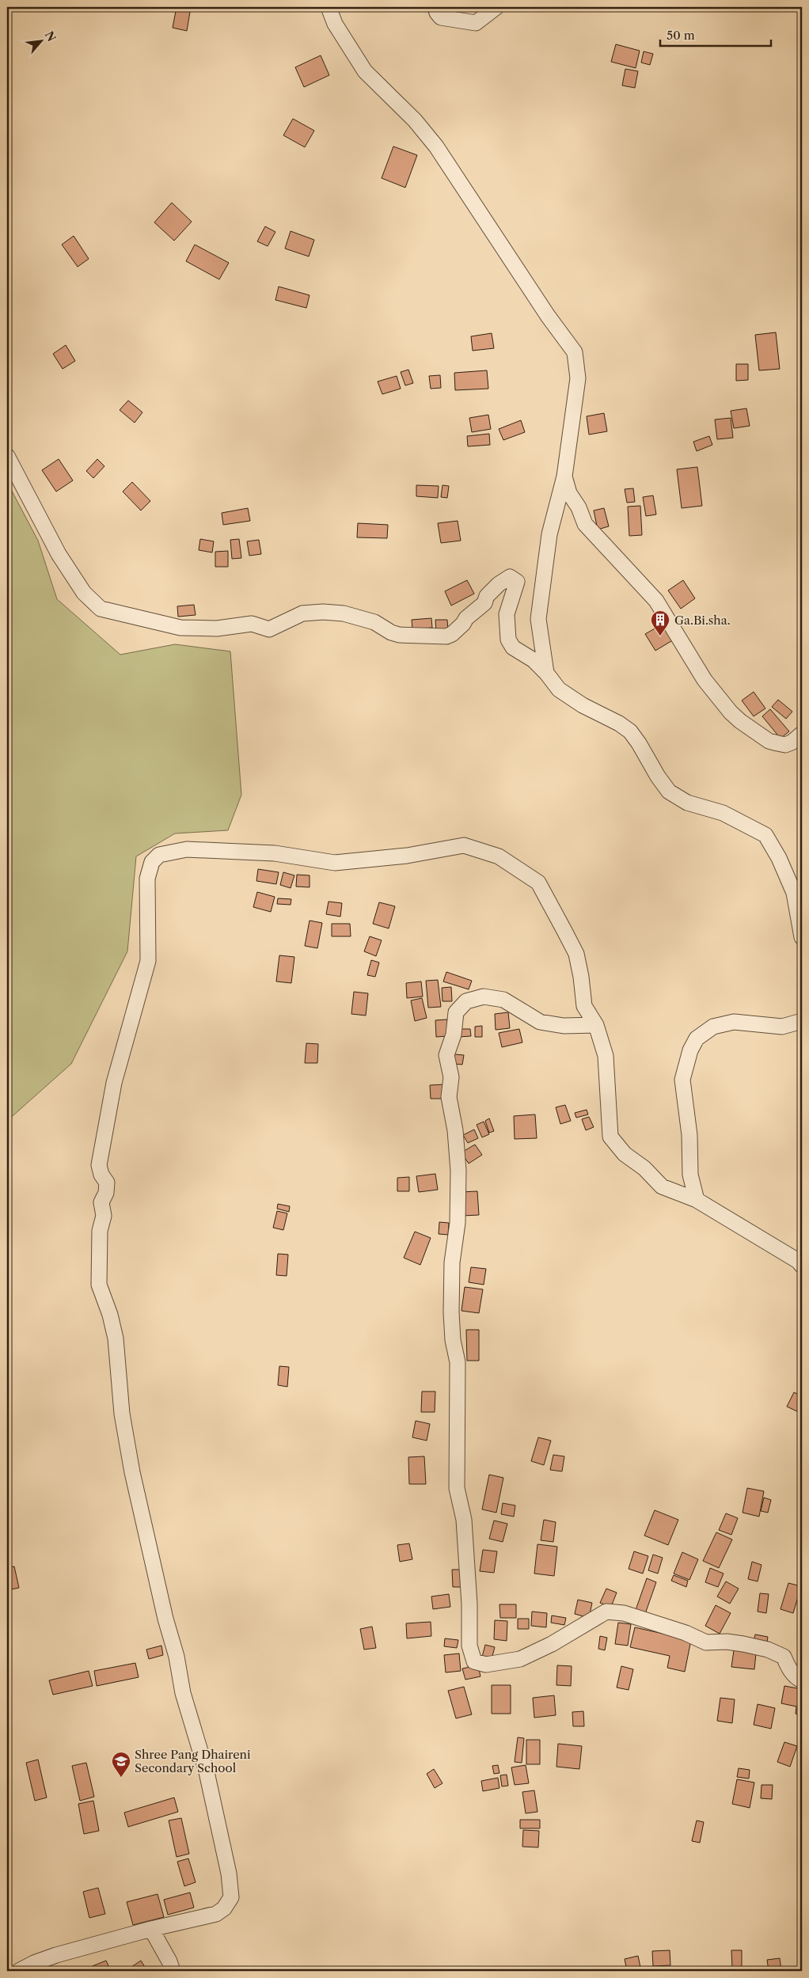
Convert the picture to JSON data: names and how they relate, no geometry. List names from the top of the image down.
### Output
{
  "places": {
    "building": ["Ga.Bi.sha."],
    "school or university": ["Shree Pang Dhaireni Secondary School"]
  },
  "scale_bar": "50 m",
  "north": "top right"
}
